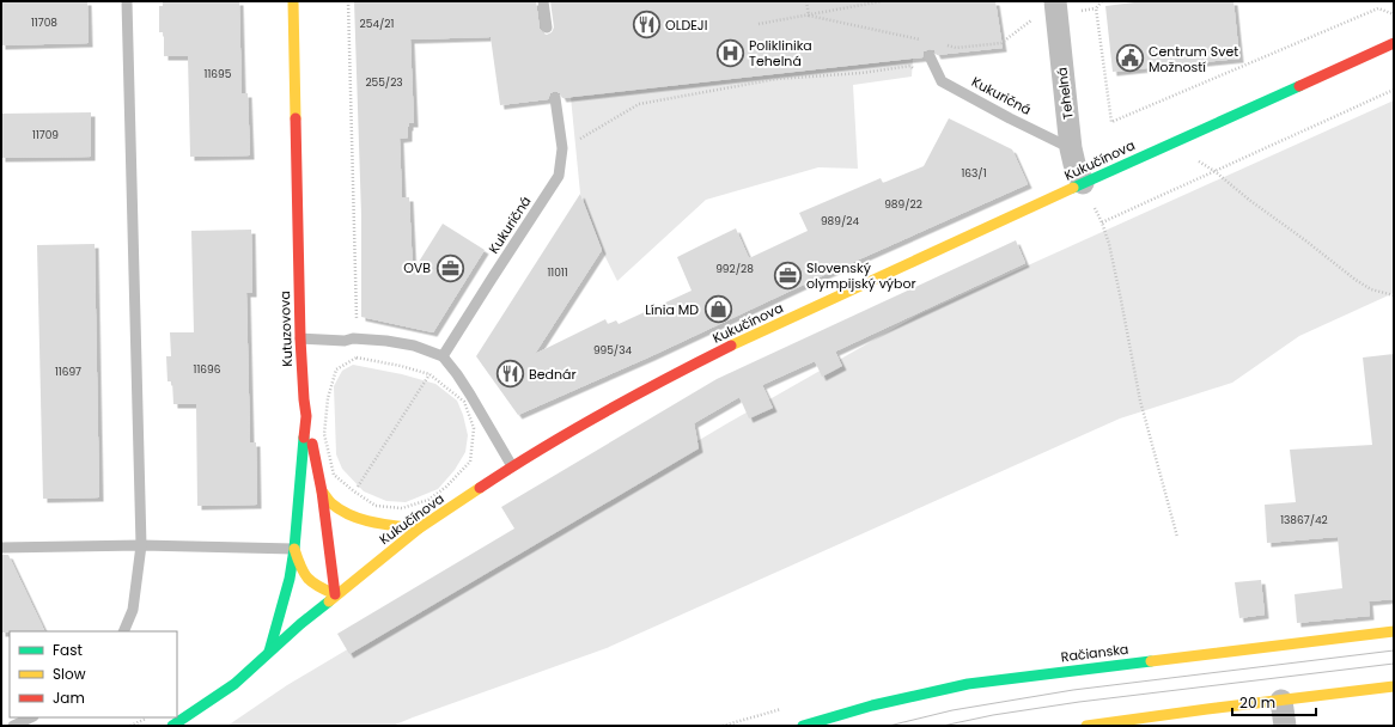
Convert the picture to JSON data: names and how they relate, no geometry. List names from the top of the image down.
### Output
{
  "streets": {
    "street": [
      "Tehelná",
      "Kukučínova",
      "Kutuzovova",
      "Račianska"
    ],
    "lane": ["Kukuričná"]
  },
  "crossings": [
    ["Tehelná", "Kukuričná"],
    ["Tehelná", "Kukučínova"],
    ["Kukučínova", "Kutuzovova"]
  ],
  "places": {
    "restaurant": ["OLDEJI", "Bednár"],
    "hospital": ["Poliklinika Tehelná"],
    "public building": ["Centrum Svet Možností"],
    "office": ["OVB", "Slovenský olympijský výbor"],
    "shop": ["Línia MD"]
  },
  "house_numbers": [
    "11708",
    "254/21",
    "11695",
    "255/23",
    "11709",
    "163/1",
    "989/22",
    "989/24",
    "992/28",
    "11011",
    "995/34",
    "11696",
    "11697",
    "13867/42"
  ],
  "legend": ["Fast", "Slow", "Jam"],
  "scale_bar": "20 m"
}
